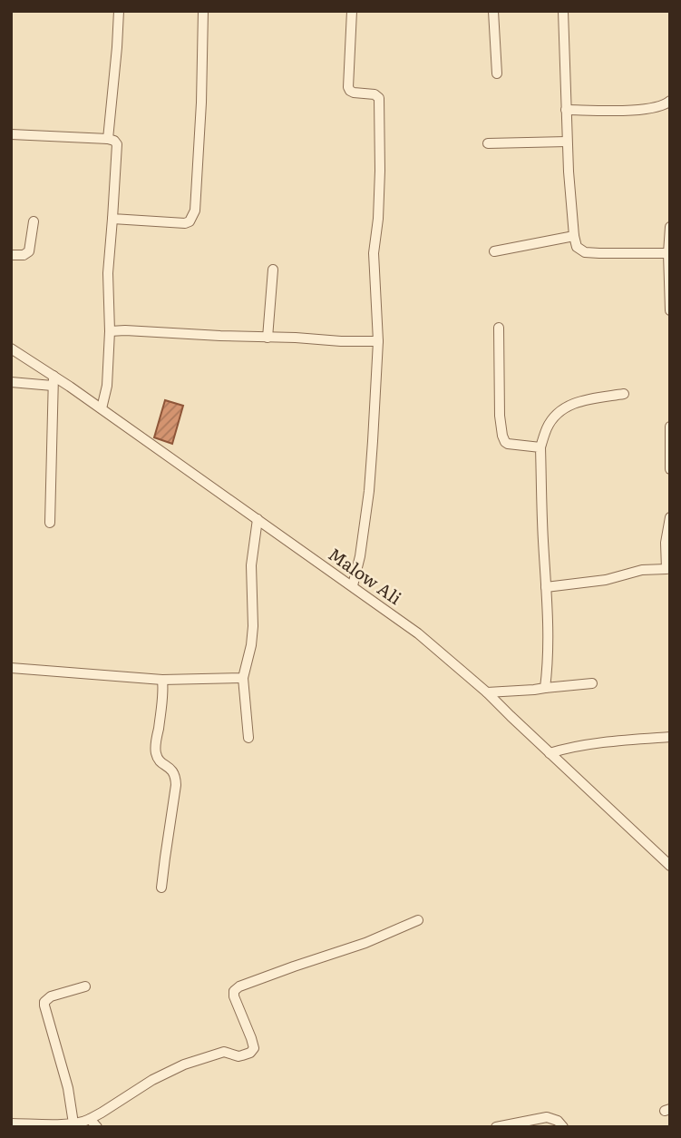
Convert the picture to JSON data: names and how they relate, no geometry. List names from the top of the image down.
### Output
{
  "streets": {
    "street": ["Malow Ali"]
  }
}
